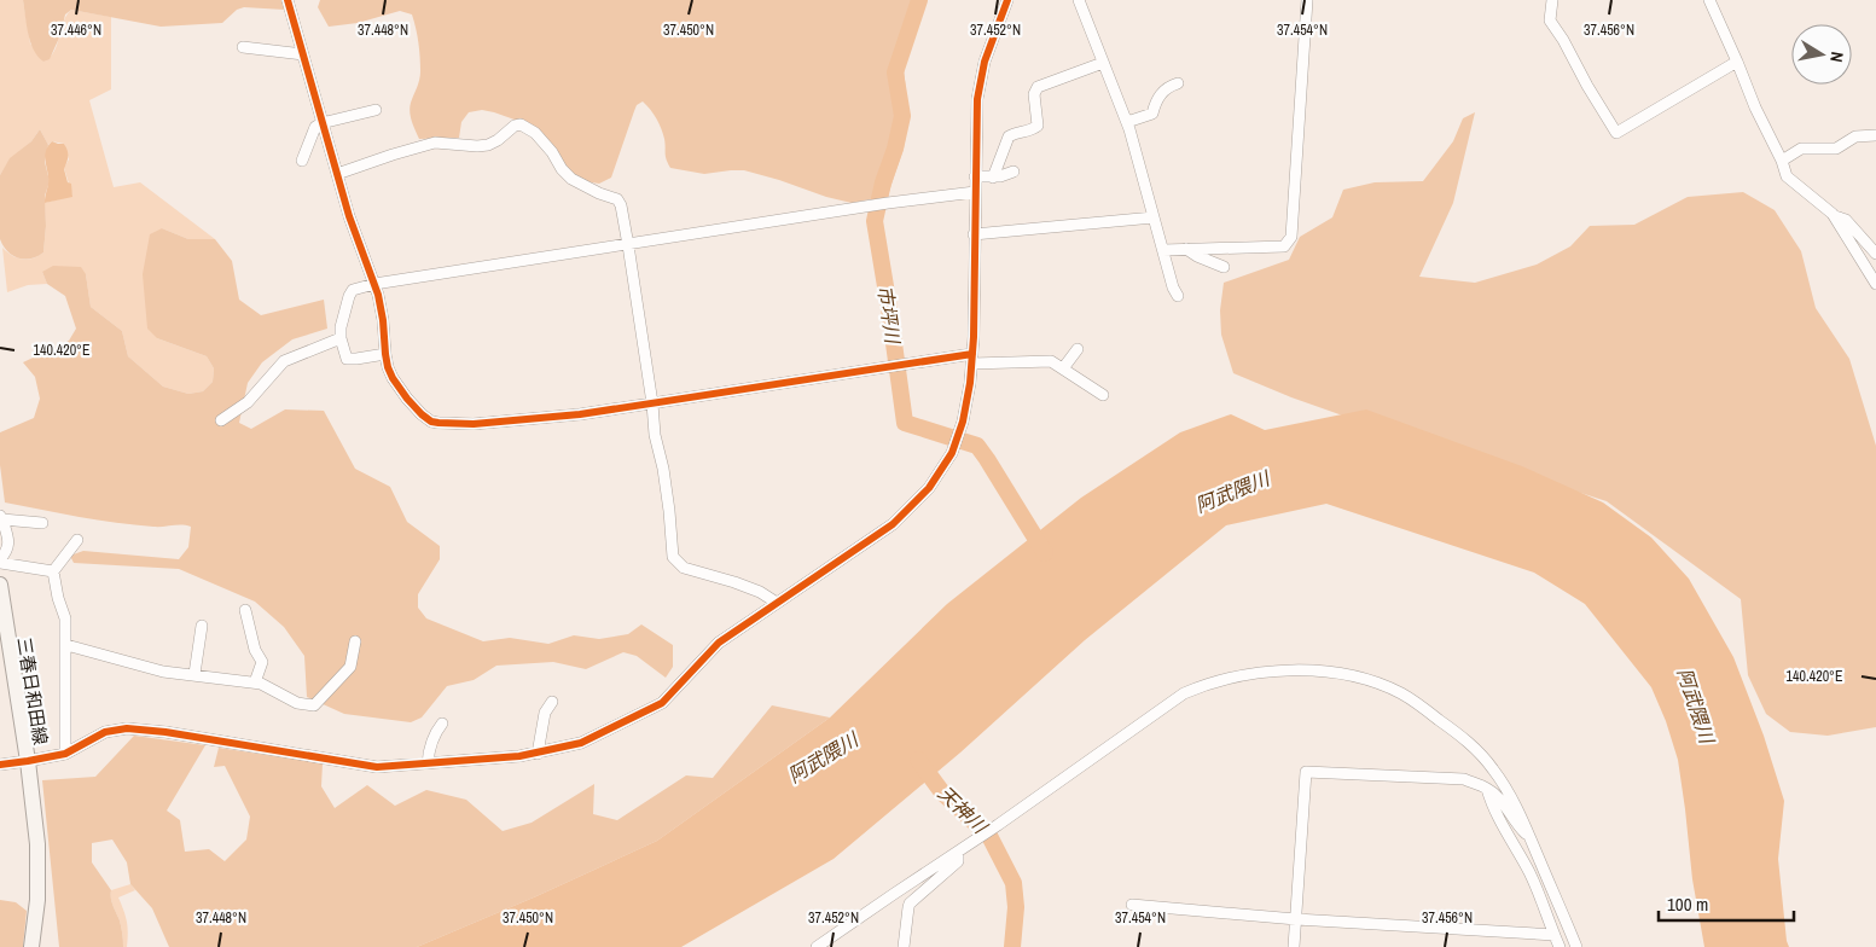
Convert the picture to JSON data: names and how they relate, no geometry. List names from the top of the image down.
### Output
{
  "streets": {
    "main road": ["三春日和田線"]
  },
  "water": ["市坪川", "阿武隈川", "天神川"],
  "scale_bar": "100 m",
  "north": "right",
  "coordinates": [
    "37.446°N",
    "37.448°N",
    "37.450°N",
    "37.452°N",
    "37.454°N",
    "37.456°N",
    "140.420°E"
  ]
}
